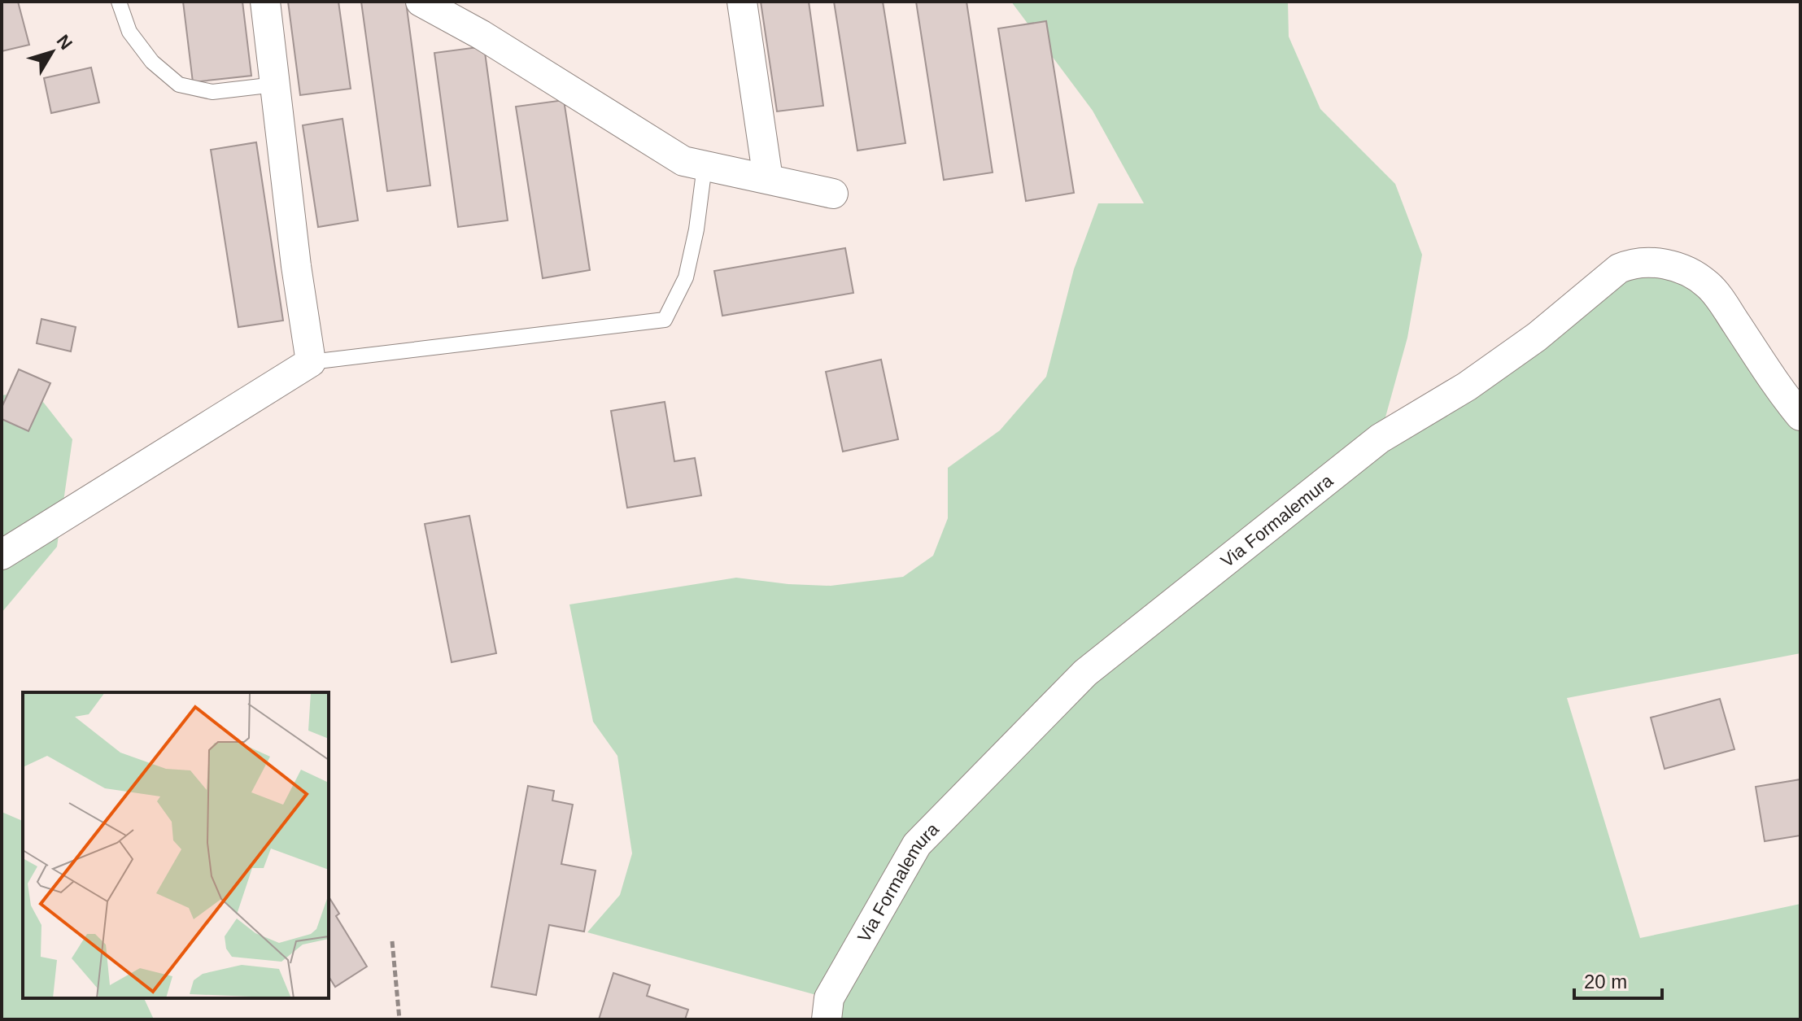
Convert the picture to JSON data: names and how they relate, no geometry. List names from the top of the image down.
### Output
{
  "streets": {
    "street": ["Via Formalemura"]
  },
  "scale_bar": "20 m",
  "north": "top right"
}
